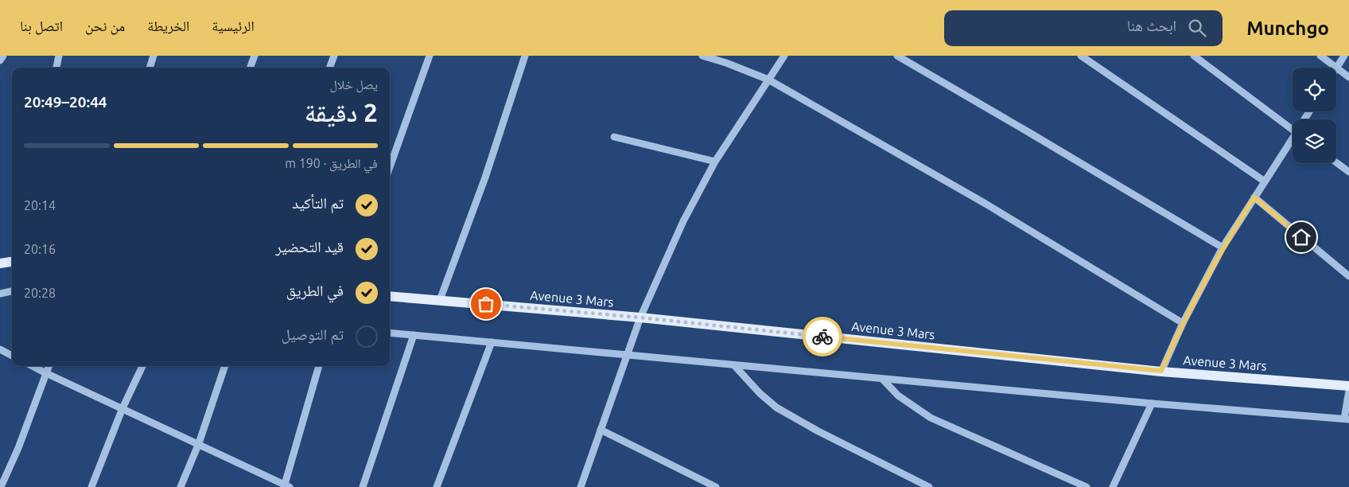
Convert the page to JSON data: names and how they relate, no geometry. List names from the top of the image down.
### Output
{
  "streets": {
    "main road": ["Avenue 3 Mars"]
  },
  "page": {
    "header": "Munchgo",
    "search": "ابحث هنا",
    "nav": [
      "الرئيسية",
      "الخريطة",
      "من نحن",
      "اتصل بنا"
    ],
    "heading": ["2 دقيقة", "يصل خلال", "20:44–20:49"],
    "bar": "في الطريق · 190 m",
    "list": [
      ["تم التأكيد", "20:14"],
      ["قيد التحضير", "20:16"],
      ["في الطريق", "20:28"],
      "تم التوصيل"
    ]
  }
}
